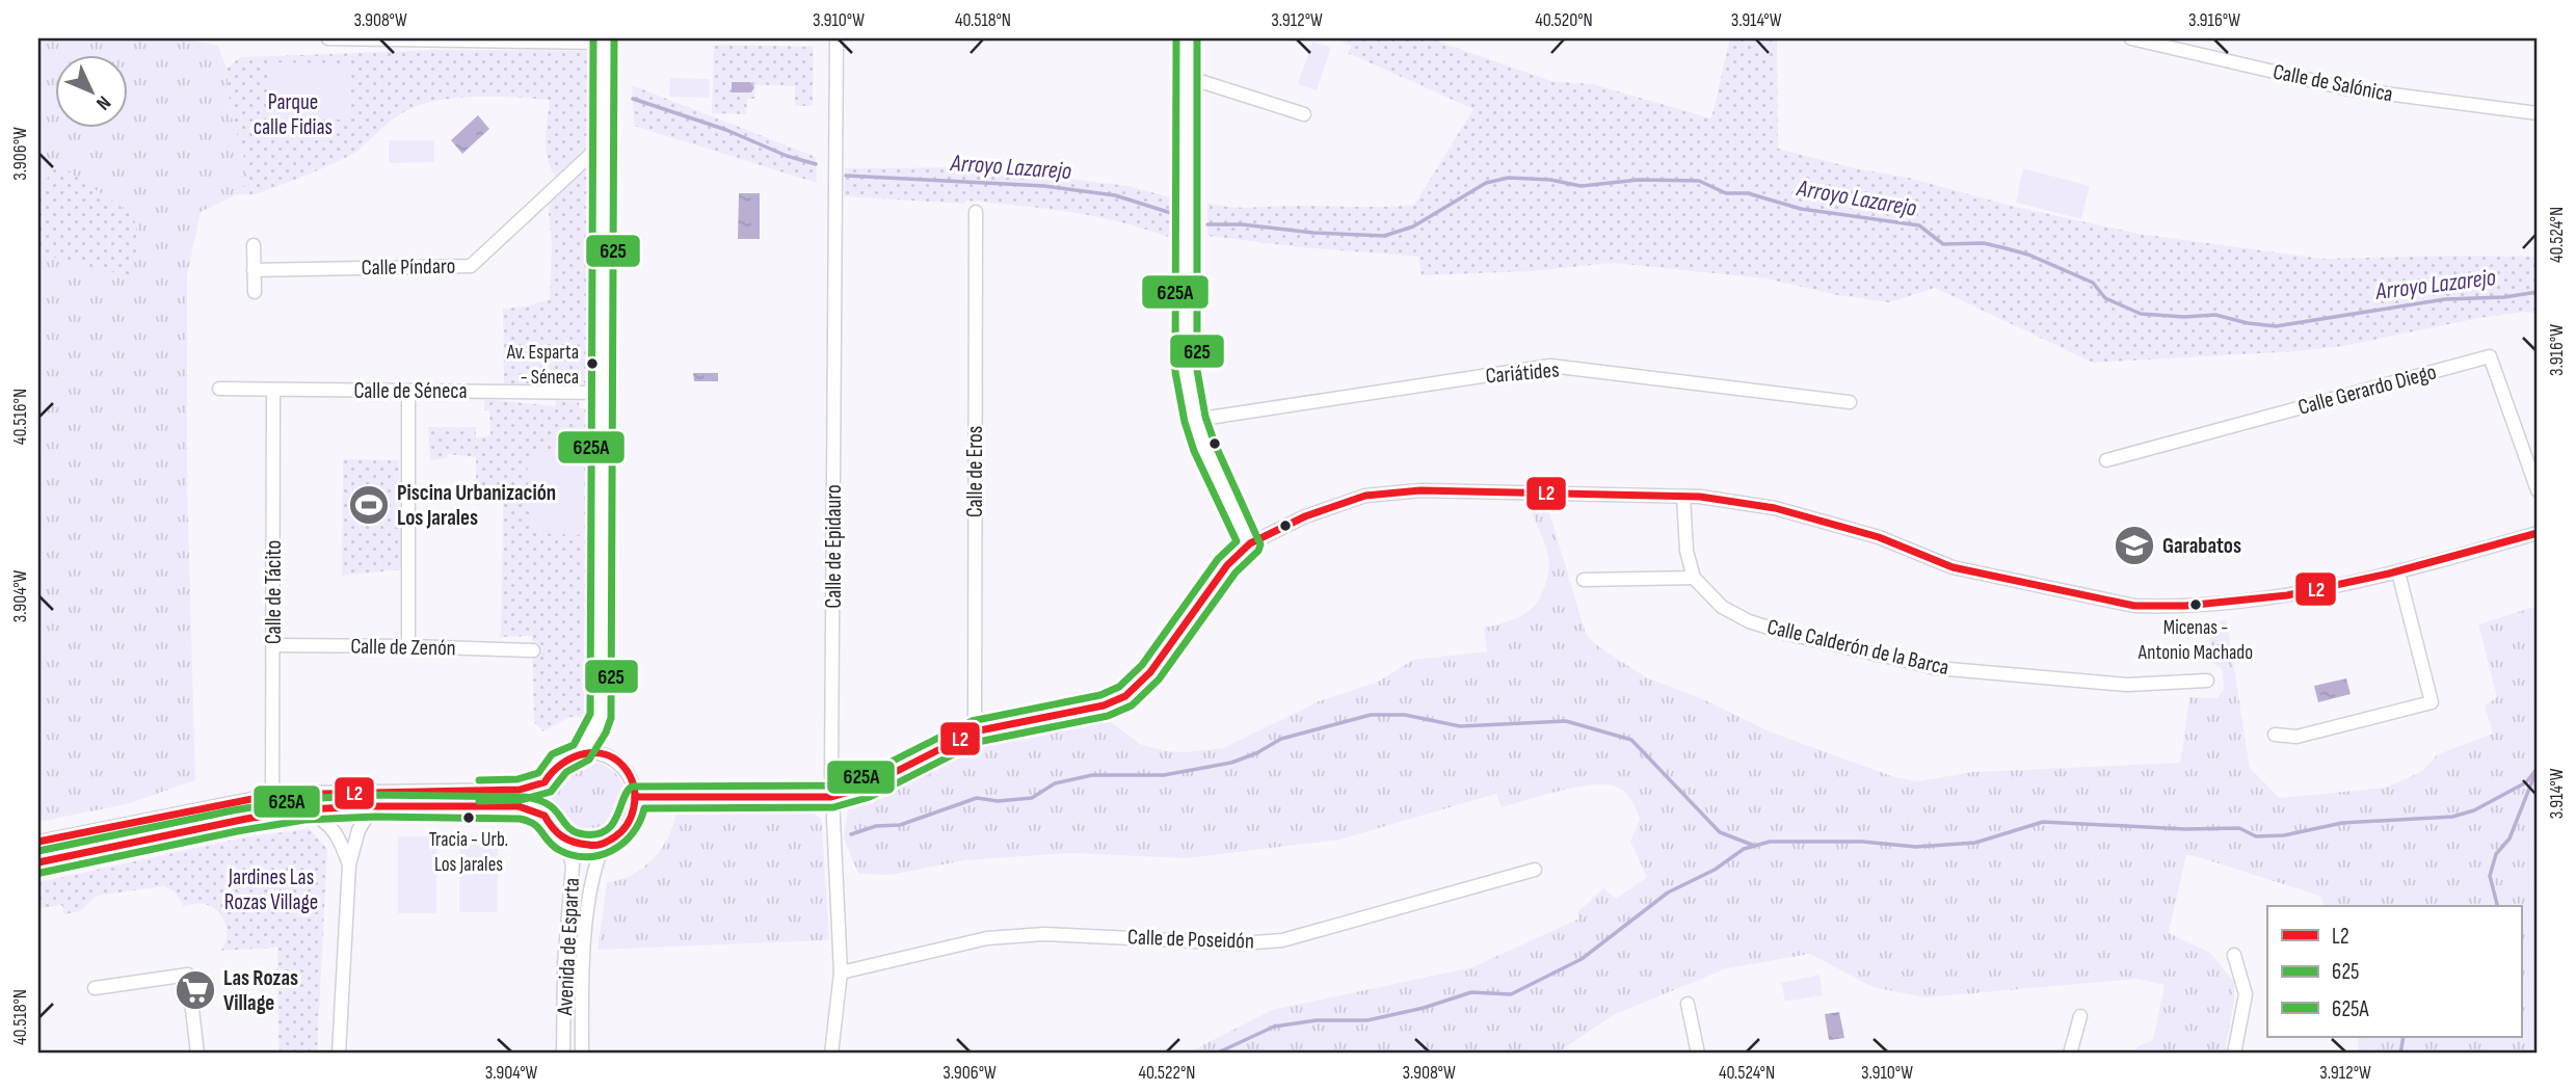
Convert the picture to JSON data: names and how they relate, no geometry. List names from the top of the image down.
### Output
{
  "streets": {
    "street": [
      "Calle de Salónica",
      "Calle Píndaro",
      "Cariátides",
      "Calle Gerardo Diego",
      "Calle de Séneca",
      "Calle de Eros",
      "Calle de Epidauro",
      "Calle de Tácito",
      "Calle de Zenón",
      "Calle Calderón de la Barca",
      "Calle de Poseidón",
      "Avenida de Esparta"
    ]
  },
  "crossings": [
    ["Calle de Séneca", "Calle de Tácito"],
    ["Calle de Epidauro", "Calle de Poseidón"],
    ["Calle de Tácito", "Calle de Zenón"]
  ],
  "water": ["Arroyo Lazarejo"],
  "parks": ["Parque calle Fidias", "Jardines Las Rozas Village"],
  "places": {
    "other": ["Av. Esparta - Séneca", "Micenas - Antonio Machado", "Tracia - Urb. Los Jarales"],
    "sports": ["Piscina Urbanización Los Jarales"],
    "school or university": ["Garabatos"],
    "supermarket": ["Las Rozas Village"]
  },
  "lines": ["transit line 625", "transit line 625A", "transit line L2"],
  "legend": ["L2", "625", "625A"],
  "north": "bottom right",
  "coordinates": [
    "3.908°W",
    "3.910°W",
    "40.518°N",
    "3.912°W",
    "40.520°N",
    "3.914°W",
    "3.916°W",
    "3.906°W",
    "40.524°N",
    "40.516°N",
    "3.904°W",
    "40.522°N"
  ]
}
